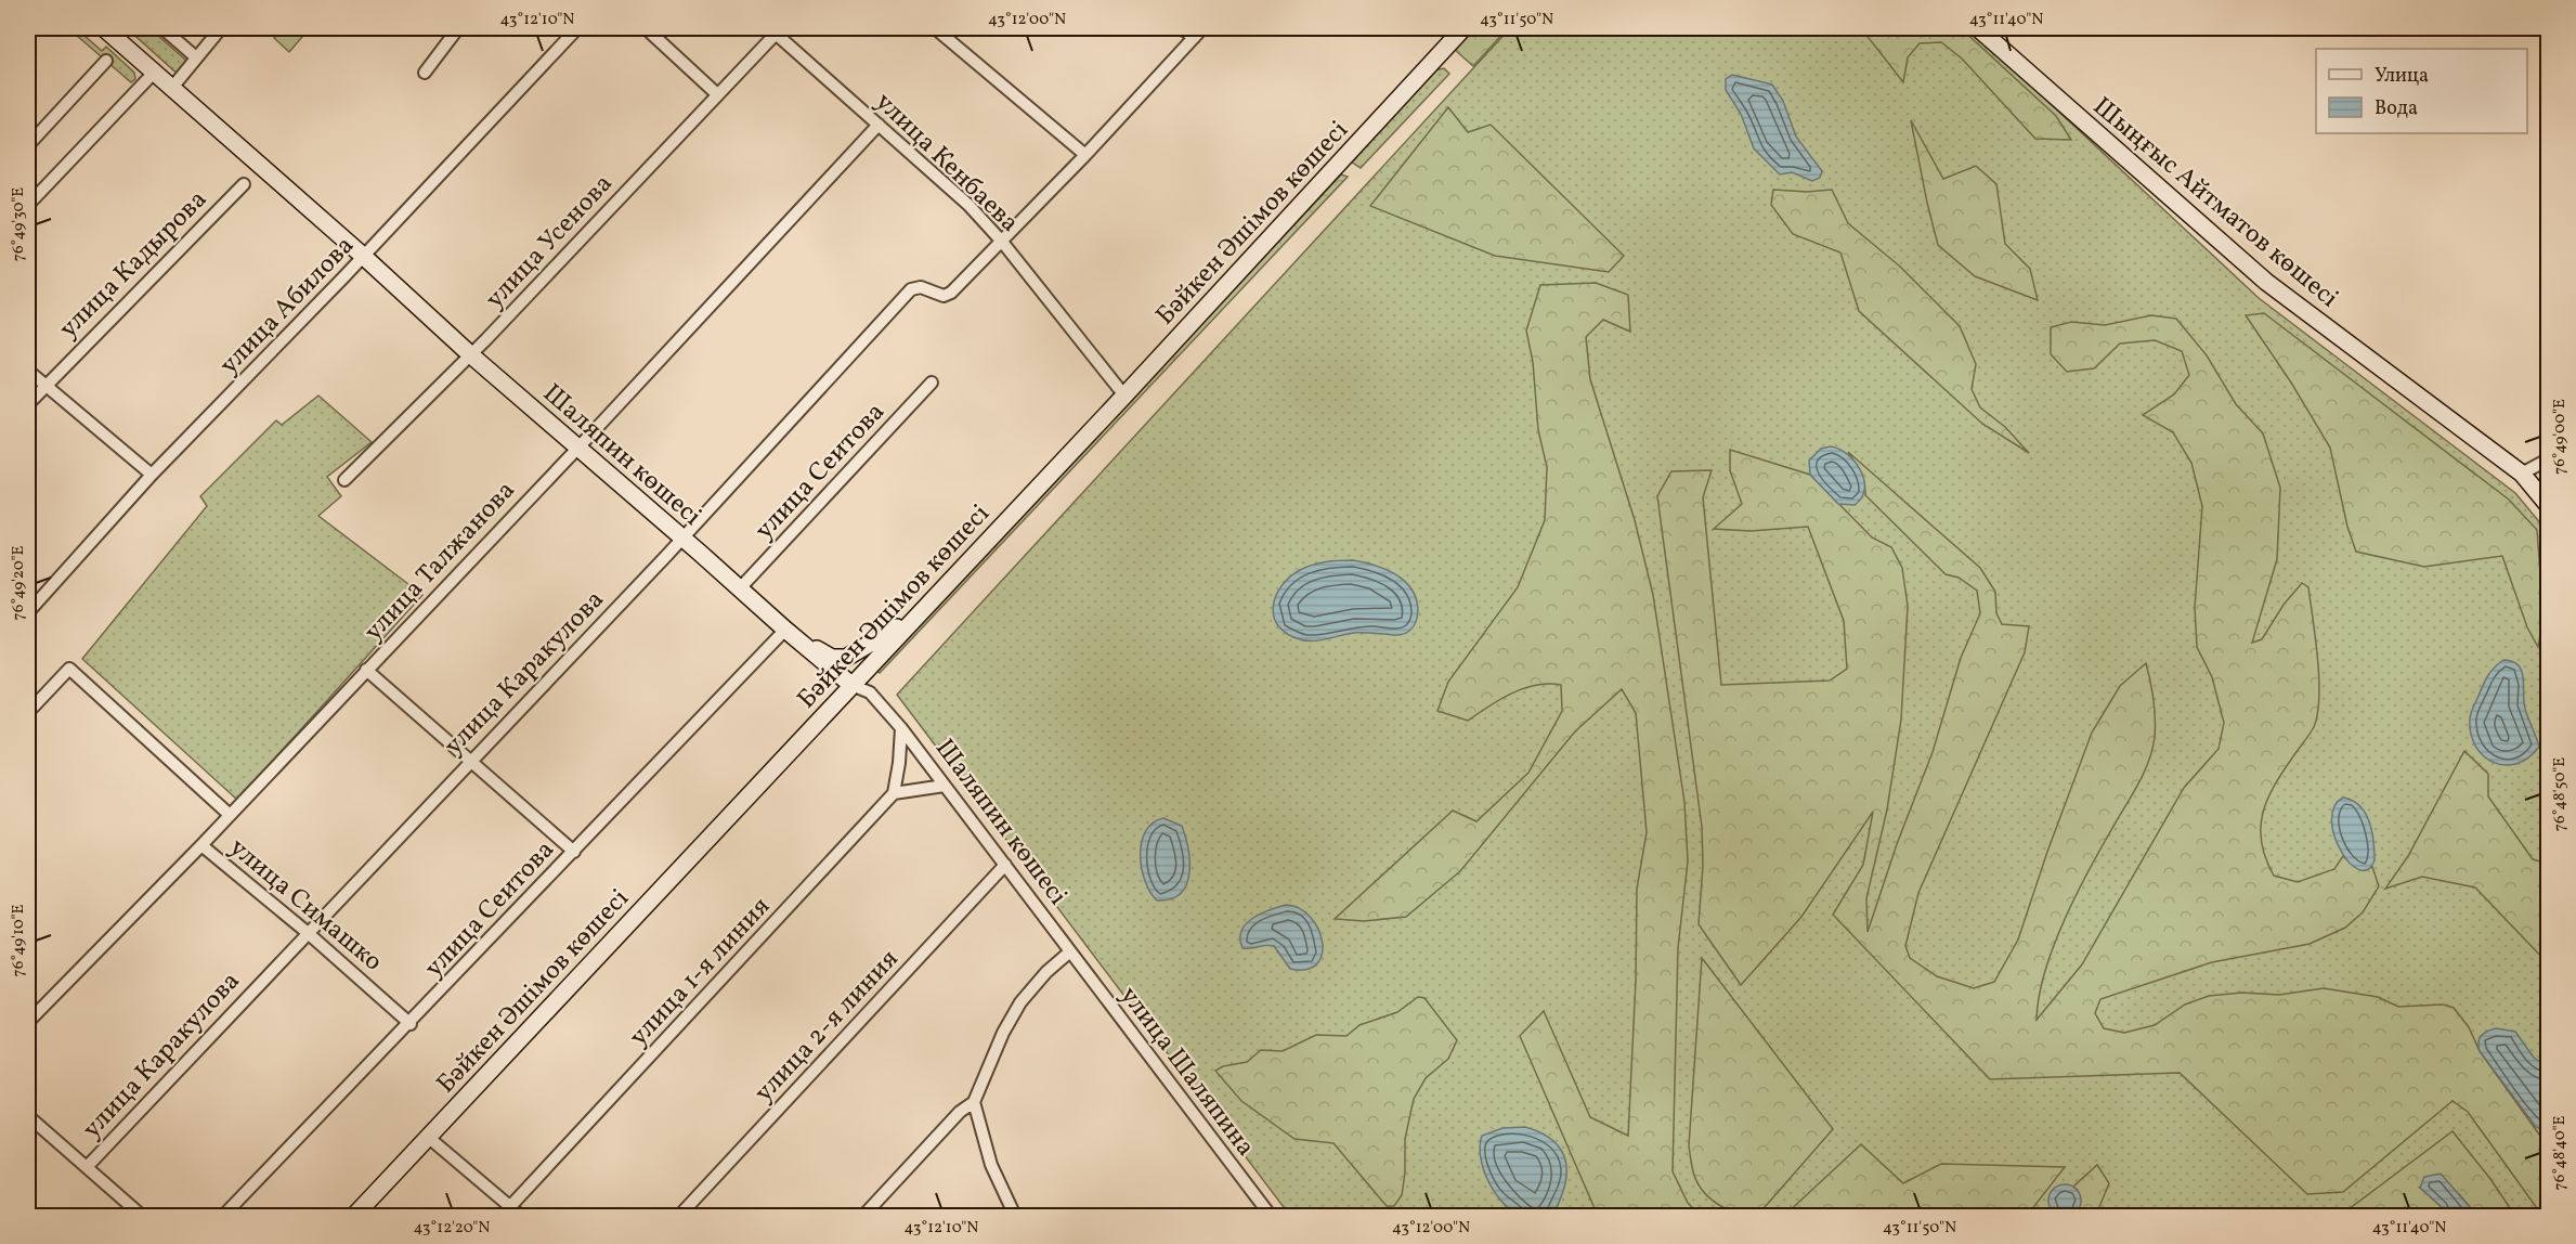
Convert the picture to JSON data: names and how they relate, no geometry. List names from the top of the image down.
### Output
{
  "streets": {
    "main road": ["Шыңғыс Айтматов көшесі", "Бәйкен Әшімов көшесі", "Шаляпин көшесі"],
    "street": [
      "улица Кенбаева",
      "улица Усенова",
      "улица Кадырова",
      "улица Абилова",
      "улица Сеитова",
      "улица Талжанова",
      "улица Каракулова",
      "улица Симашко",
      "улица 1-я линия",
      "улица 2-я линия",
      "улица Шаляпина"
    ]
  },
  "crossings": [
    ["улица Кенбаева", "Бәйкен Әшімов көшесі"],
    ["улица Кенбаева", "улица Усенова"],
    ["улица Кенбаева", "улица Талжанова"],
    ["улица Кенбаева", "улица Каракулова"],
    ["Бәйкен Әшімов көшесі", "Шаляпин көшесі"],
    ["улица Усенова", "Шаляпин көшесі"],
    ["улица Абилова", "Шаляпин көшесі"],
    ["Шаляпин көшесі", "улица Сеитова"],
    ["Шаляпин көшесі", "улица Талжанова"],
    ["Шаляпин көшесі", "улица Каракулова"],
    ["Шаляпин көшесі", "улица 2-я линия"],
    ["Шаляпин көшесі", "улица Шаляпина"],
    ["улица Сеитова", "улица Симашко"],
    ["улица Талжанова", "улица Симашко"],
    ["улица Каракулова", "улица Симашко"]
  ],
  "legend": ["Улица", "Вода"],
  "coordinates": [
    "43°12'10\"N",
    "43°12'00\"N",
    "43°11'50\"N",
    "43°11'40\"N",
    "76°49'30\"E",
    "76°49'00\"E",
    "76°49'20\"E",
    "76°48'50\"E",
    "76°49'10\"E",
    "76°48'40\"E",
    "43°12'20\"N"
  ]
}
